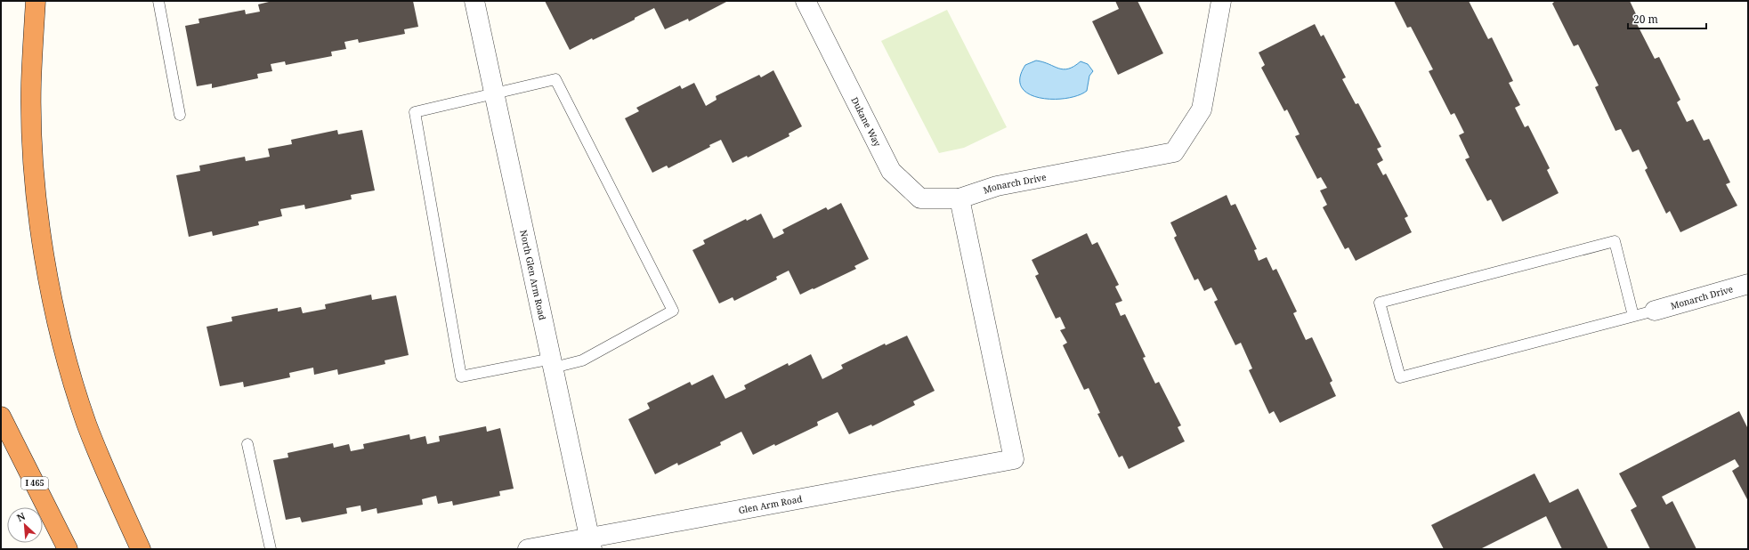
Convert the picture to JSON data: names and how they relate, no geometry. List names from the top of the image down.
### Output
{
  "streets": {
    "highway": ["I 465"],
    "street": [
      "Dukane Way",
      "Monarch Drive",
      "North Glen Arm Road",
      "Glen Arm Road"
    ]
  },
  "crossings": [
    ["Dukane Way", "Monarch Drive"],
    ["Dukane Way", "Glen Arm Road"],
    ["Monarch Drive", "Glen Arm Road"],
    ["North Glen Arm Road", "Glen Arm Road"]
  ],
  "scale_bar": "20 m",
  "north": "top left"
}
